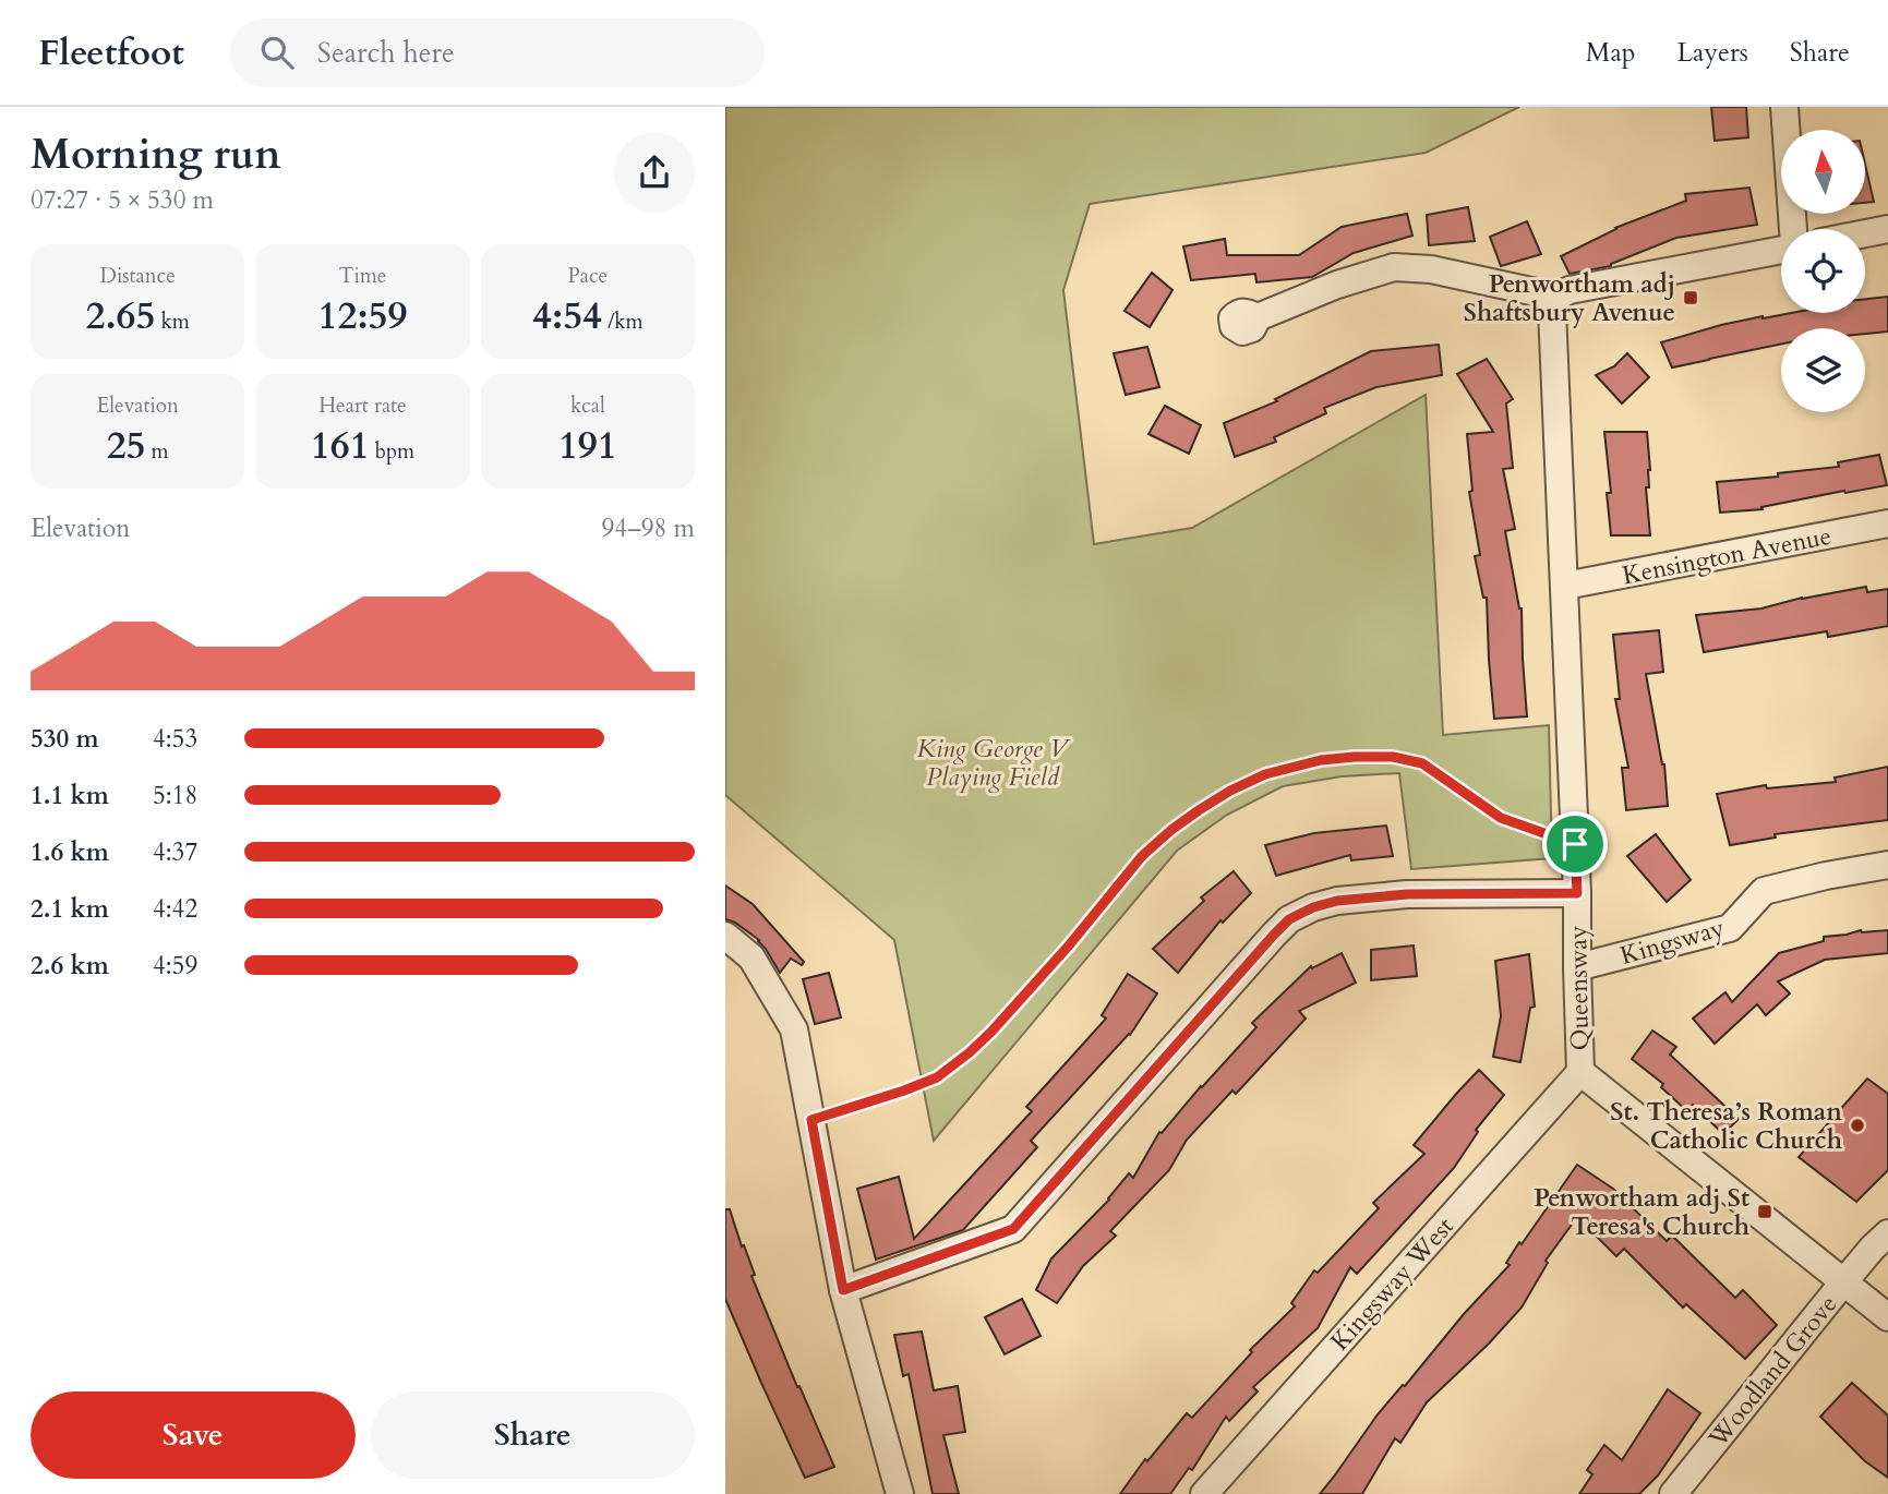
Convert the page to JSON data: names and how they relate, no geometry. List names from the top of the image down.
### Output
{
  "streets": {
    "street": [
      "Kensington Avenue",
      "Kingsway",
      "Queensway",
      "Kingsway West",
      "Woodland Grove"
    ]
  },
  "crossings": [
    ["Kensington Avenue", "Queensway"],
    ["Kingsway", "Queensway"],
    ["Queensway", "Kingsway West"],
    ["Queensway", "Woodland Grove"]
  ],
  "parks": ["King George V Playing Field"],
  "places": {
    "transit": ["Penwortham adj Shaftsbury Avenue", "Penwortham adj St Teresa's Church"],
    "other": ["St. Theresa’s Roman Catholic Church"]
  },
  "north": "top",
  "page": {
    "header": "Fleetfoot",
    "search": "Search here",
    "nav": ["Map", "Layers", "Share"],
    "heading": ["Morning run", "07:27 · 5 × 530 m"],
    "stats": [
      ["Distance", "2.65 km"],
      ["Time", "12:59"],
      ["Pace", "4:54 /km"],
      ["Elevation", "25 m"],
      ["Heart rate", "161 bpm"],
      ["kcal", "191"]
    ],
    "chart": ["Elevation", "94–98 m"],
    "list": [
      {
        "name": "530 m",
        "note": "4:53"
      },
      {
        "name": "1.1 km",
        "note": "5:18"
      },
      {
        "name": "1.6 km",
        "note": "4:37"
      },
      {
        "name": "2.1 km",
        "note": "4:42"
      },
      {
        "name": "2.6 km",
        "note": "4:59"
      }
    ],
    "buttons": ["Save", "Share"]
  }
}
